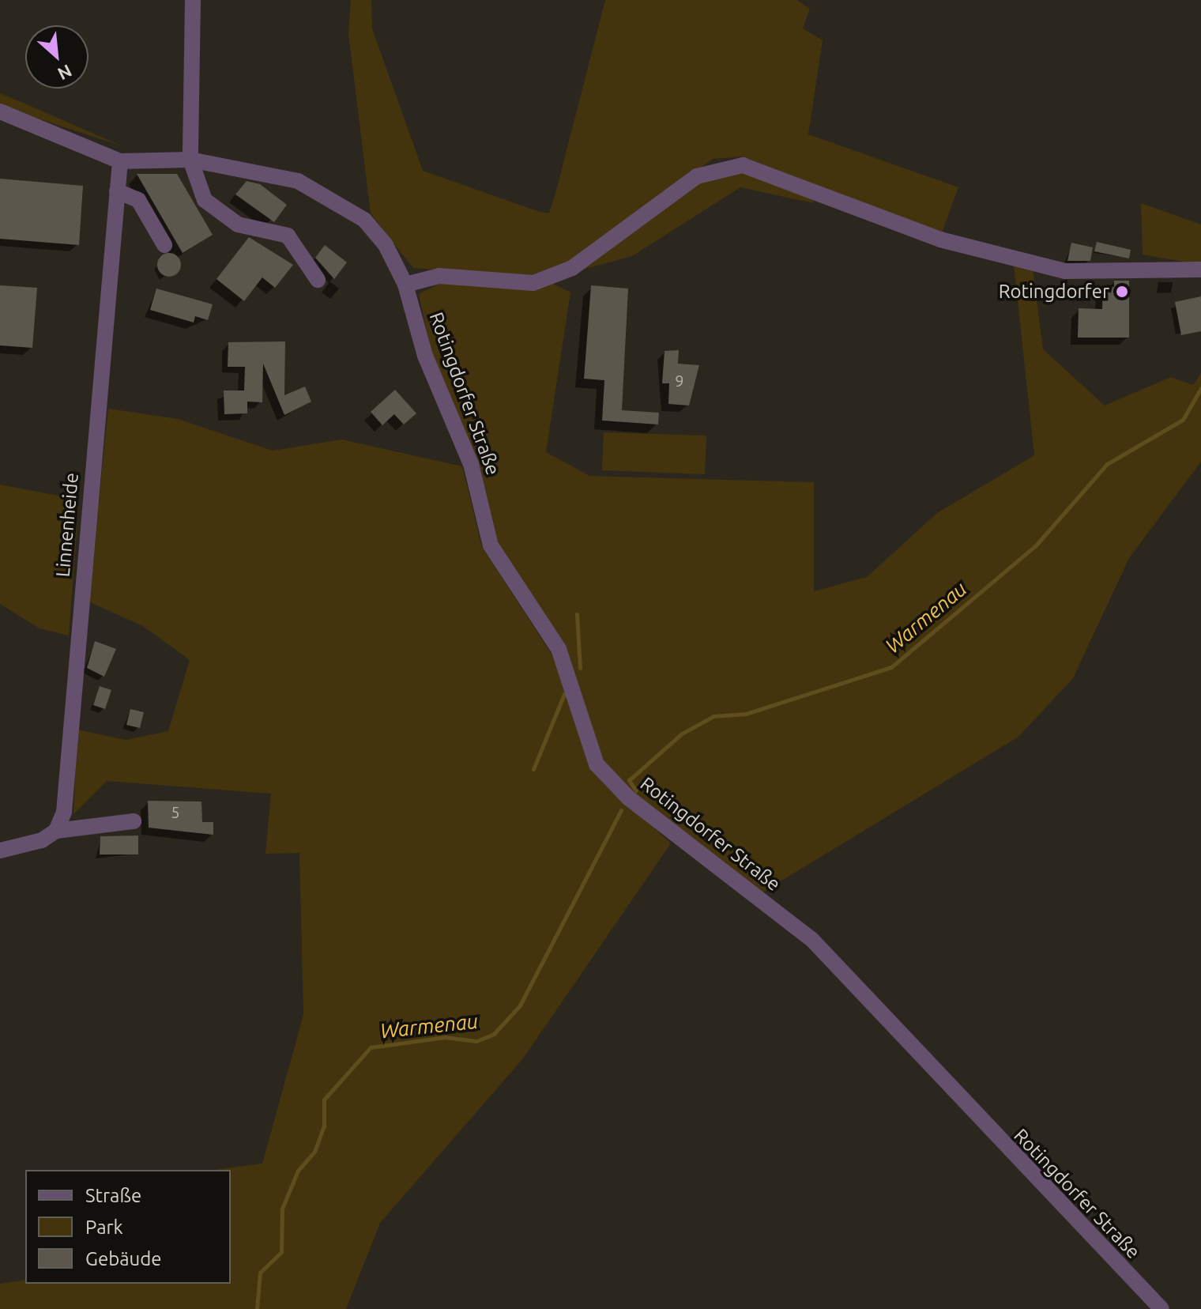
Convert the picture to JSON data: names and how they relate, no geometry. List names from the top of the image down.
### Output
{
  "streets": {
    "street": ["Rotingdorfer Straße", "Linnenheide"]
  },
  "crossings": [
    ["Rotingdorfer Straße", "Linnenheide"]
  ],
  "water": ["Warmenau"],
  "places": ["Rotingdorfer"],
  "house_numbers": ["9", "5"],
  "legend": ["Straße", "Park", "Gebäude"],
  "north": "bottom right"
}
